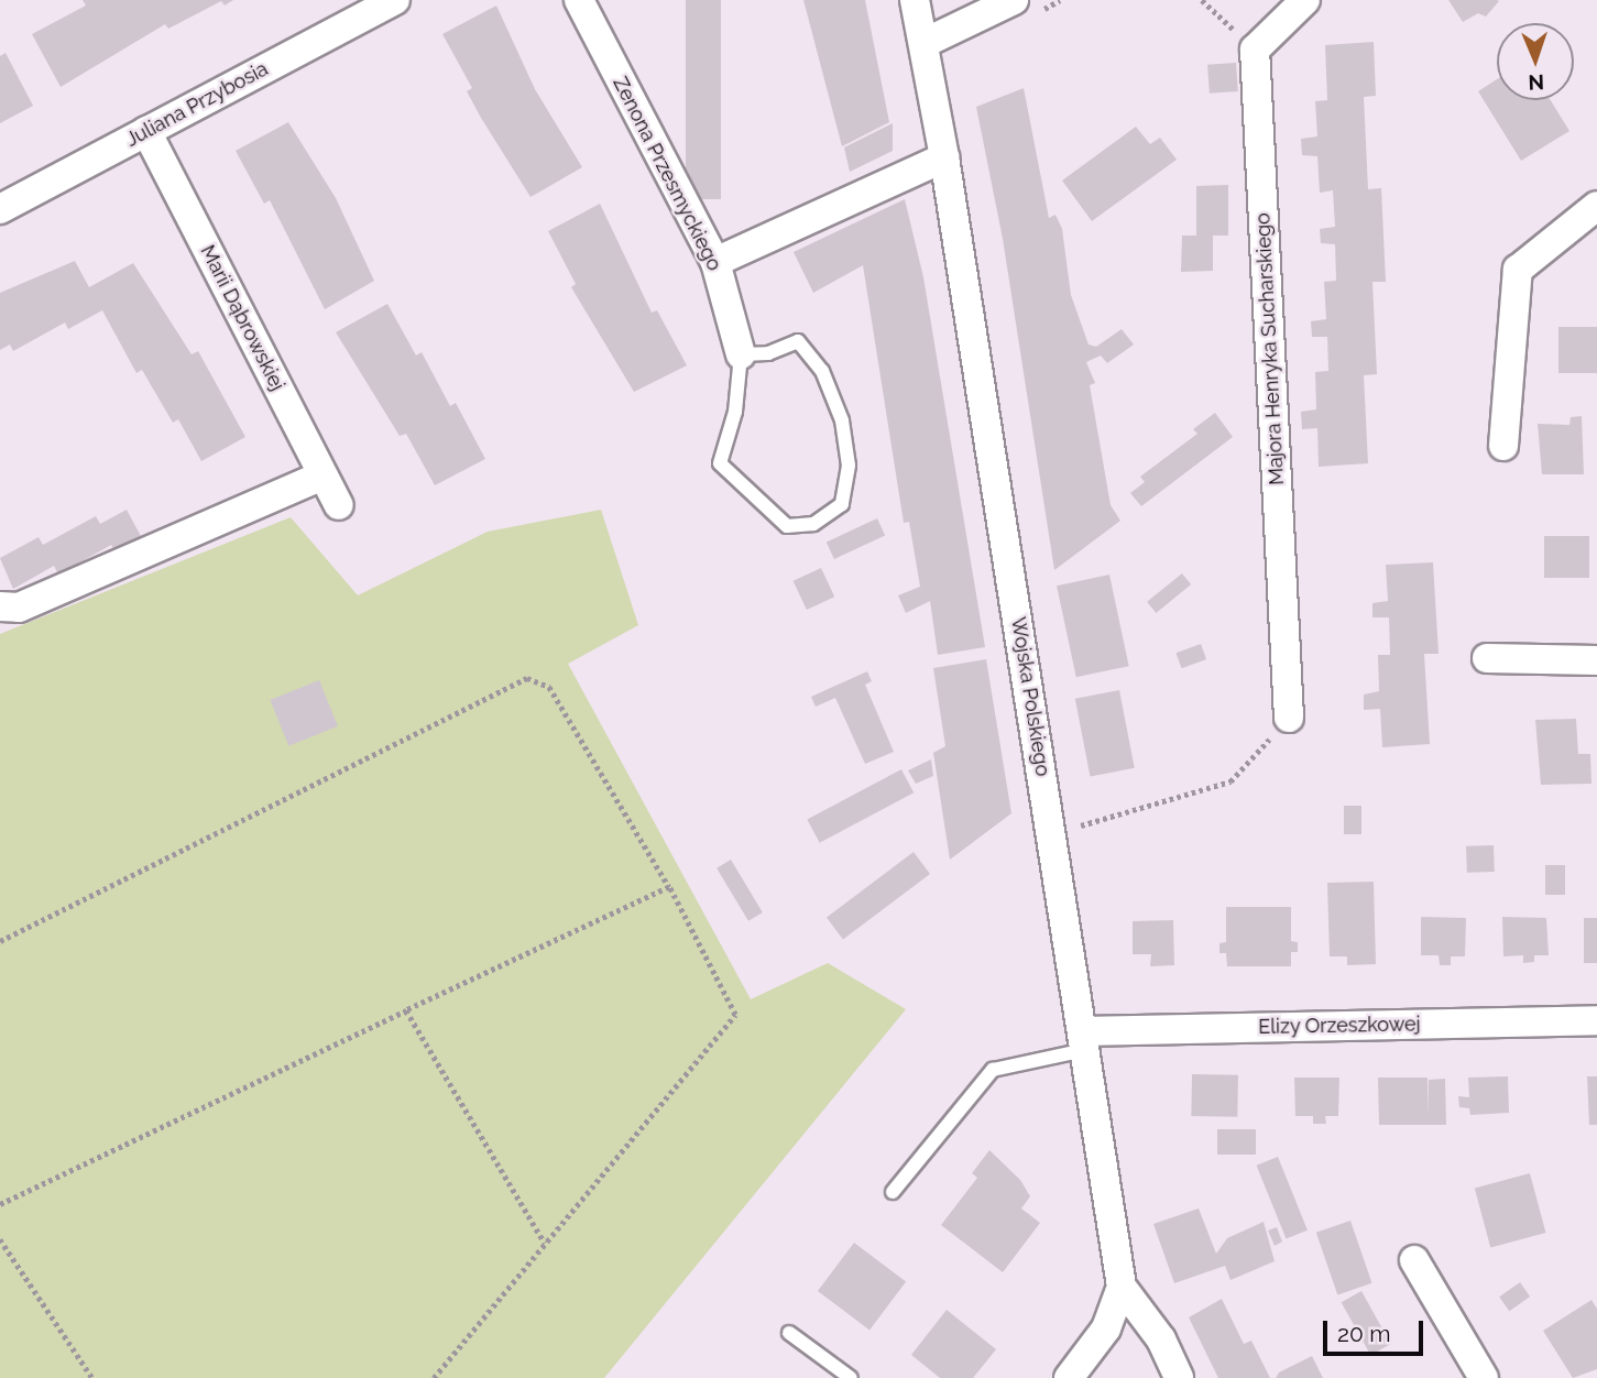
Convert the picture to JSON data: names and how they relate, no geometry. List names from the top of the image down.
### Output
{
  "streets": {
    "street": [
      "Juliana Przybosia",
      "Zenona Przesmyckiego",
      "Marii Dąbrowskiej",
      "Majora Henryka Sucharskiego",
      "Wojska Polskiego",
      "Elizy Orzeszkowej"
    ]
  },
  "crossings": [
    ["Juliana Przybosia", "Marii Dąbrowskiej"],
    ["Wojska Polskiego", "Elizy Orzeszkowej"]
  ],
  "scale_bar": "20 m",
  "north": "bottom"
}
